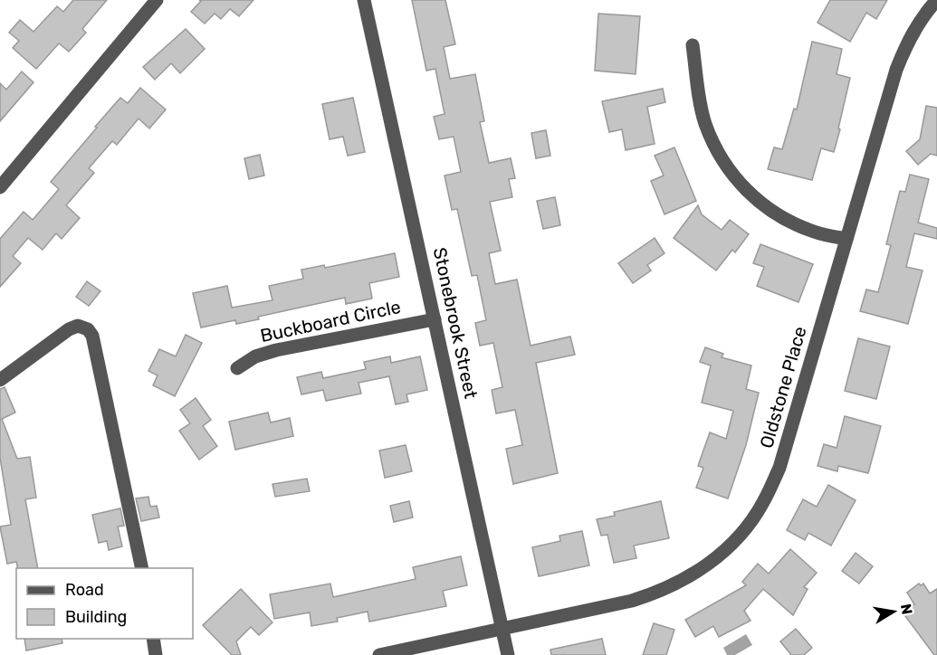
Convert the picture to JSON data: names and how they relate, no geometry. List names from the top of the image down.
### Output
{
  "streets": {
    "street": ["Buckboard Circle", "Stonebrook Street", "Oldstone Place"]
  },
  "crossings": [
    ["Buckboard Circle", "Stonebrook Street"],
    ["Stonebrook Street", "Oldstone Place"]
  ],
  "legend": ["Road", "Building"],
  "north": "right"
}
